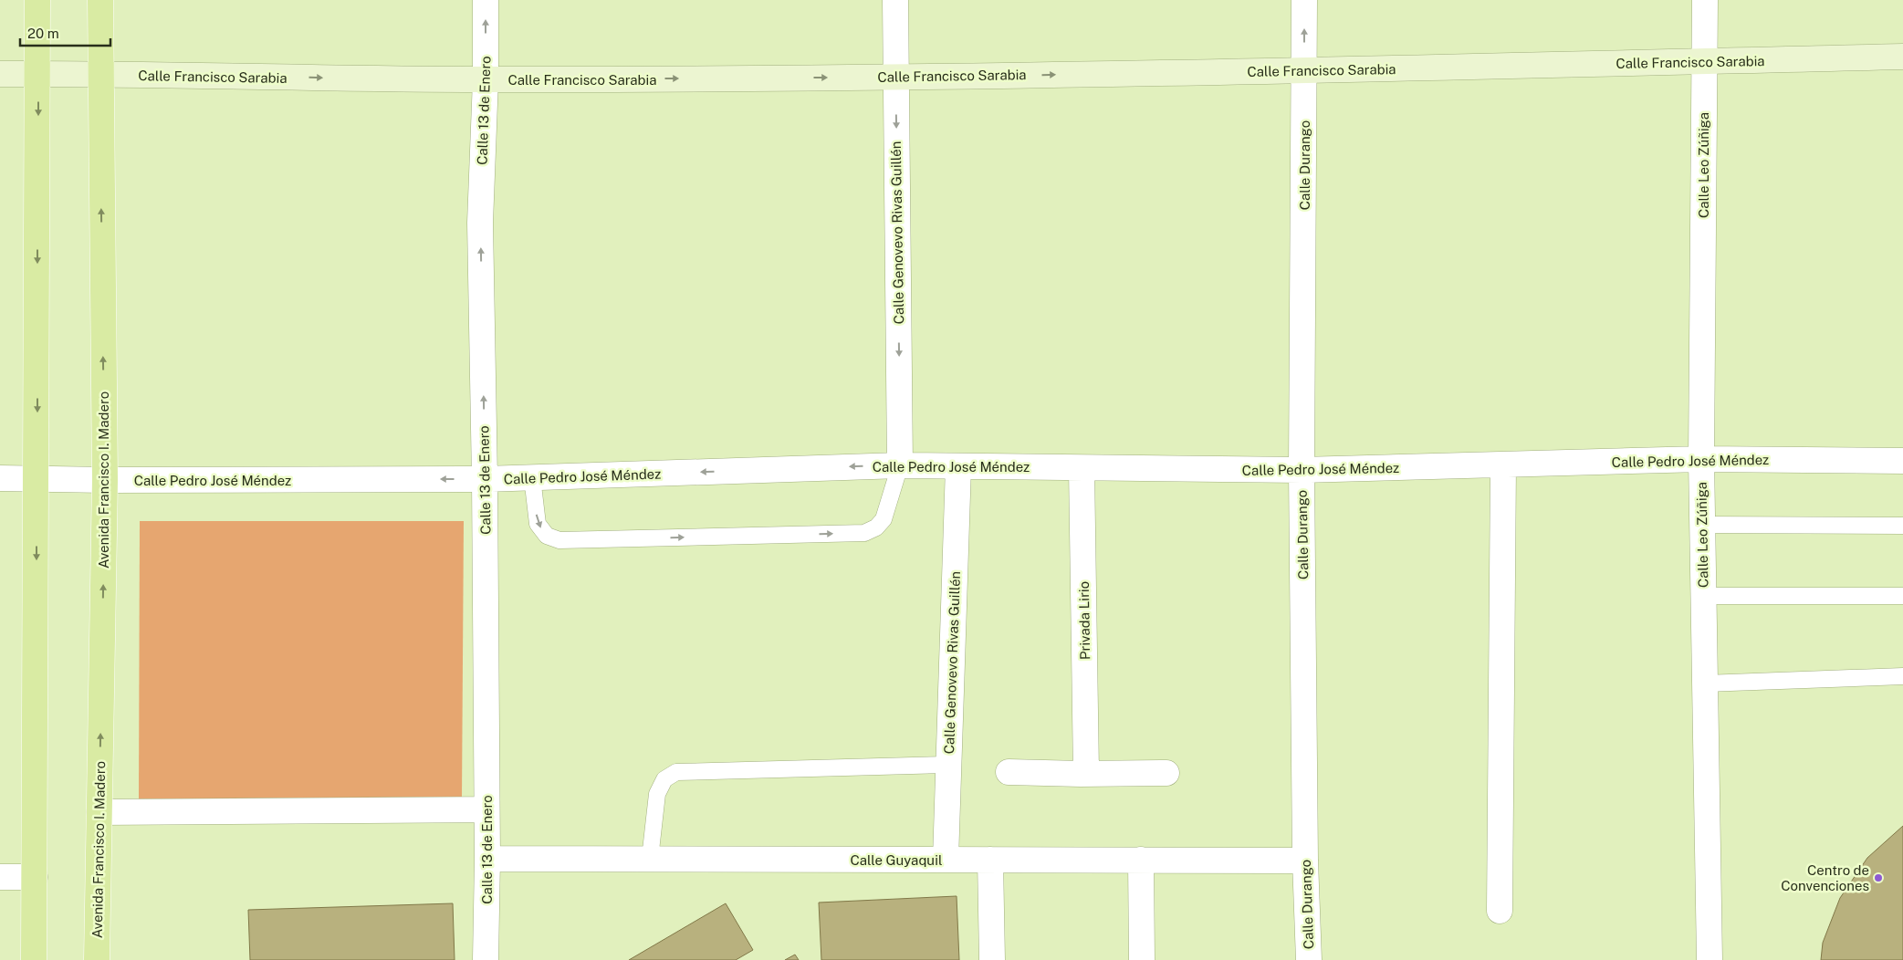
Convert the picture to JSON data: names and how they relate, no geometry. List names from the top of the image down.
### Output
{
  "streets": {
    "main road": ["Calle Francisco Sarabia", "Avenida Francisco I. Madero"],
    "street": [
      "Calle 13 de Enero",
      "Calle Durango",
      "Calle Leo Zúñiga",
      "Calle Genovevo Rivas Guillén",
      "Calle Pedro José Méndez",
      "Privada Lirio",
      "Calle Guyaquil"
    ]
  },
  "crossings": [
    ["Calle Francisco Sarabia", "Calle 13 de Enero"],
    ["Calle Francisco Sarabia", "Calle Durango"],
    ["Calle Francisco Sarabia", "Calle Leo Zúñiga"],
    ["Calle Francisco Sarabia", "Calle Genovevo Rivas Guillén"],
    ["Calle Francisco Sarabia", "Avenida Francisco I. Madero"],
    ["Calle 13 de Enero", "Calle Pedro José Méndez"],
    ["Calle 13 de Enero", "Calle Guyaquil"],
    ["Calle Durango", "Calle Pedro José Méndez"],
    ["Calle Durango", "Calle Guyaquil"],
    ["Calle Leo Zúñiga", "Calle Pedro José Méndez"],
    ["Calle Genovevo Rivas Guillén", "Calle Pedro José Méndez"],
    ["Calle Genovevo Rivas Guillén", "Calle Guyaquil"],
    ["Calle Pedro José Méndez", "Avenida Francisco I. Madero"],
    ["Calle Pedro José Méndez", "Privada Lirio"]
  ],
  "one_way": [
    "Calle Francisco Sarabia",
    "Calle 13 de Enero",
    "Calle Genovevo Rivas Guillén",
    "Calle Pedro José Méndez"
  ],
  "places": ["Centro de Convenciones"],
  "scale_bar": "20 m"
}
